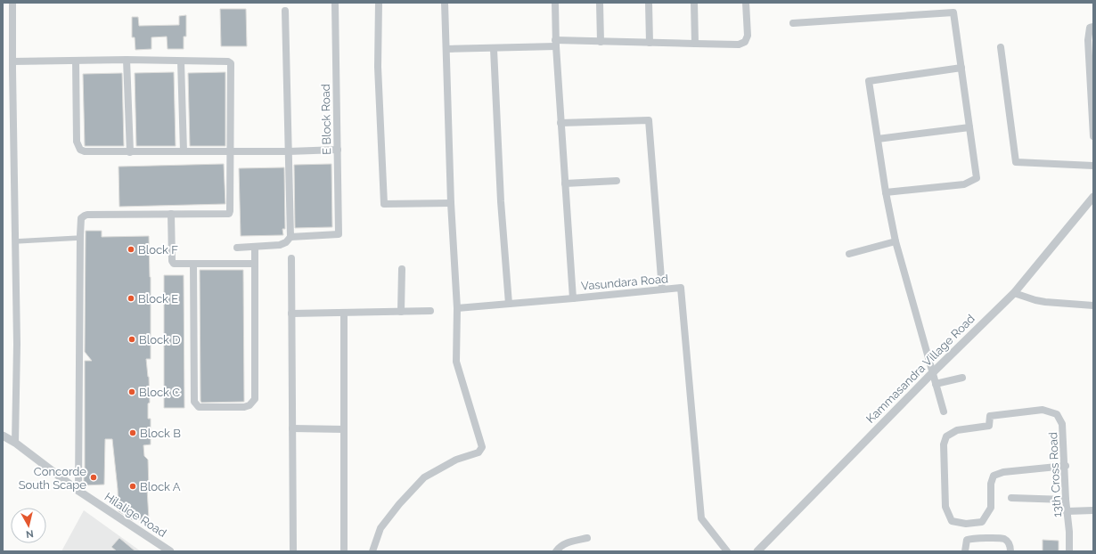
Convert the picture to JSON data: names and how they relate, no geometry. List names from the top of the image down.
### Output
{
  "streets": {
    "street": [
      "E Block Road",
      "Vasundara Road",
      "Kammasandra Village Road",
      "13th Cross Road",
      "Hilalige Road"
    ]
  },
  "places": [
    "Block F",
    "Block E",
    "Block D",
    "Block C",
    "Block B",
    "Concorde South Scape",
    "Block A"
  ],
  "north": "bottom"
}
